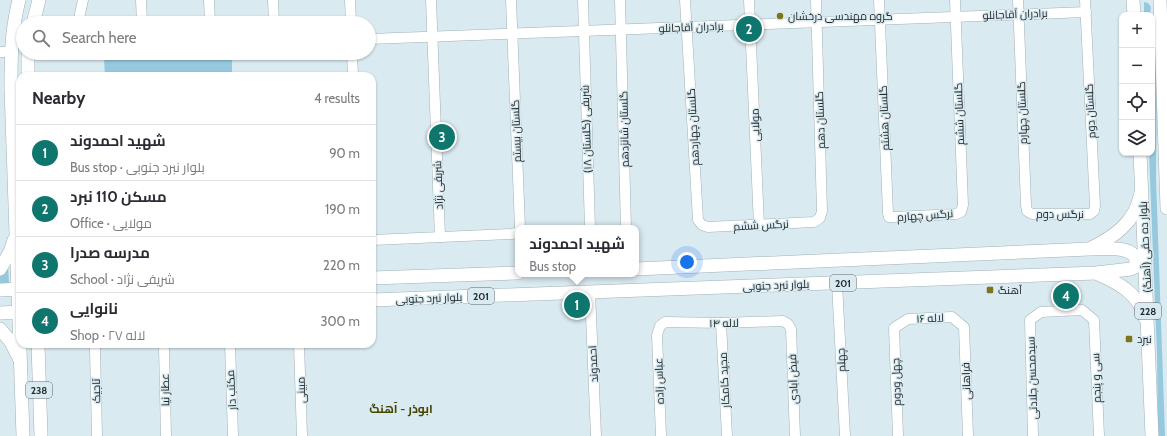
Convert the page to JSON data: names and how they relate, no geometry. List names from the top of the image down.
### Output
{
  "streets": {
    "main road": [
      "بلوار ده حقی (آهنگ)",
      "201",
      "بلوار نبرد جنوبی",
      "228",
      "238"
    ],
    "street": [
      "برادران آقاجانلو",
      "گلستان دوم",
      "گلستان چهارم",
      "گلستان ششم",
      "گلستان هشتم",
      "گلستان دهم",
      "مولایی",
      "گلستان چهاردهم",
      "شریفی (گلستان ۱۸)",
      "گلستان شانزدهم",
      "گلستان بیستم",
      "شریفی نژاد",
      "نرگس دوم",
      "نرگس چهارم",
      "نرگس ششم",
      "لاله ۱۶",
      "لاله ۱۴",
      "چهلم",
      "احمدوند",
      "سیدمحسن جلادتی",
      "سی و پنجم",
      "فیض آبادی",
      "مجید کامکار",
      "عباس زاده",
      "فراهانی",
      "چهل ودوم",
      "عطار نیا",
      "مکتب دار",
      "مبینی",
      "تاجیک"
    ]
  },
  "crossings": [
    ["برادران آقاجانلو", "گلستان دوم"],
    ["برادران آقاجانلو", "گلستان چهارم"],
    ["برادران آقاجانلو", "گلستان ششم"],
    ["برادران آقاجانلو", "گلستان هشتم"],
    ["برادران آقاجانلو", "گلستان دهم"],
    ["برادران آقاجانلو", "مولایی"],
    ["برادران آقاجانلو", "گلستان چهاردهم"],
    ["برادران آقاجانلو", "شریفی (گلستان ۱۸)"],
    ["برادران آقاجانلو", "گلستان شانزدهم"],
    ["برادران آقاجانلو", "گلستان بیستم"],
    ["برادران آقاجانلو", "شریفی نژاد"],
    ["گلستان دوم", "نرگس دوم"],
    ["گلستان چهارم", "نرگس دوم"],
    ["گلستان ششم", "نرگس چهارم"],
    ["گلستان هشتم", "نرگس چهارم"],
    ["گلستان دهم", "نرگس ششم"],
    ["مولایی", "نرگس ششم"],
    ["گلستان چهاردهم", "نرگس ششم"],
    ["بلوار ده حقی (آهنگ)", "بلوار نبرد جنوبی"],
    ["201", "بلوار نبرد جنوبی"],
    ["بلوار نبرد جنوبی", "چهلم"],
    ["بلوار نبرد جنوبی", "احمدوند"],
    ["لاله ۱۶", "فراهانی"],
    ["لاله ۱۶", "چهل ودوم"],
    ["لاله ۱۴", "فیض آبادی"],
    ["لاله ۱۴", "مجید کامکار"],
    ["لاله ۱۴", "عباس زاده"],
    ["سیدمحسن جلادتی", "سی و پنجم"]
  ],
  "districts": ["ابوذر - آهنگ"],
  "places": {
    "other": ["گروه مهندسی درخشان"],
    "transit": ["آهنگ", "نبرد"]
  },
  "page": {
    "map_buttons": ["+", "−"],
    "pins": [
      "2",
      "3",
      "4",
      "1"
    ],
    "search": "Search here",
    "heading": ["Nearby", "4 results"],
    "list": [
      {
        "mark": "1",
        "name": "شهید احمدوند",
        "note": "Bus stop · بلوار نبرد جنوبی",
        "value": "90 m"
      },
      {
        "mark": "2",
        "name": "مسکن 110 نبرد",
        "note": "Office · مولایی",
        "value": "190 m"
      },
      {
        "mark": "3",
        "name": "مدرسه صدرا",
        "note": "School · شریفی نژاد",
        "value": "220 m"
      },
      {
        "mark": "4",
        "name": "نانوایی",
        "note": "Shop · لاله ۲۷",
        "value": "300 m"
      }
    ],
    "popup": ["شهید احمدوند", "Bus stop"]
  }
}
